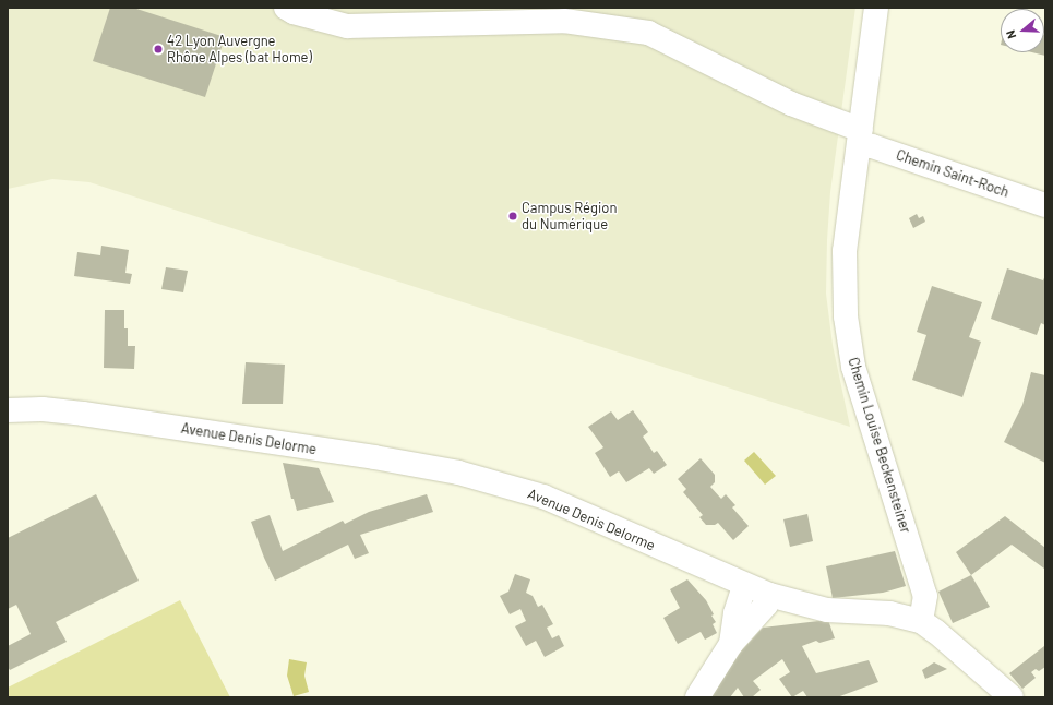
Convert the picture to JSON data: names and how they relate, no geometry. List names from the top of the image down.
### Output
{
  "streets": {
    "street": ["Chemin Saint-Roch", "Avenue Denis Delorme", "Chemin Louise Beckensteiner"]
  },
  "crossings": [
    ["Chemin Saint-Roch", "Chemin Louise Beckensteiner"],
    ["Avenue Denis Delorme", "Chemin Louise Beckensteiner"]
  ],
  "places": ["42 Lyon Auvergne Rhône Alpes (bat Home)", "Campus Région du Numérique"],
  "north": "left"
}
